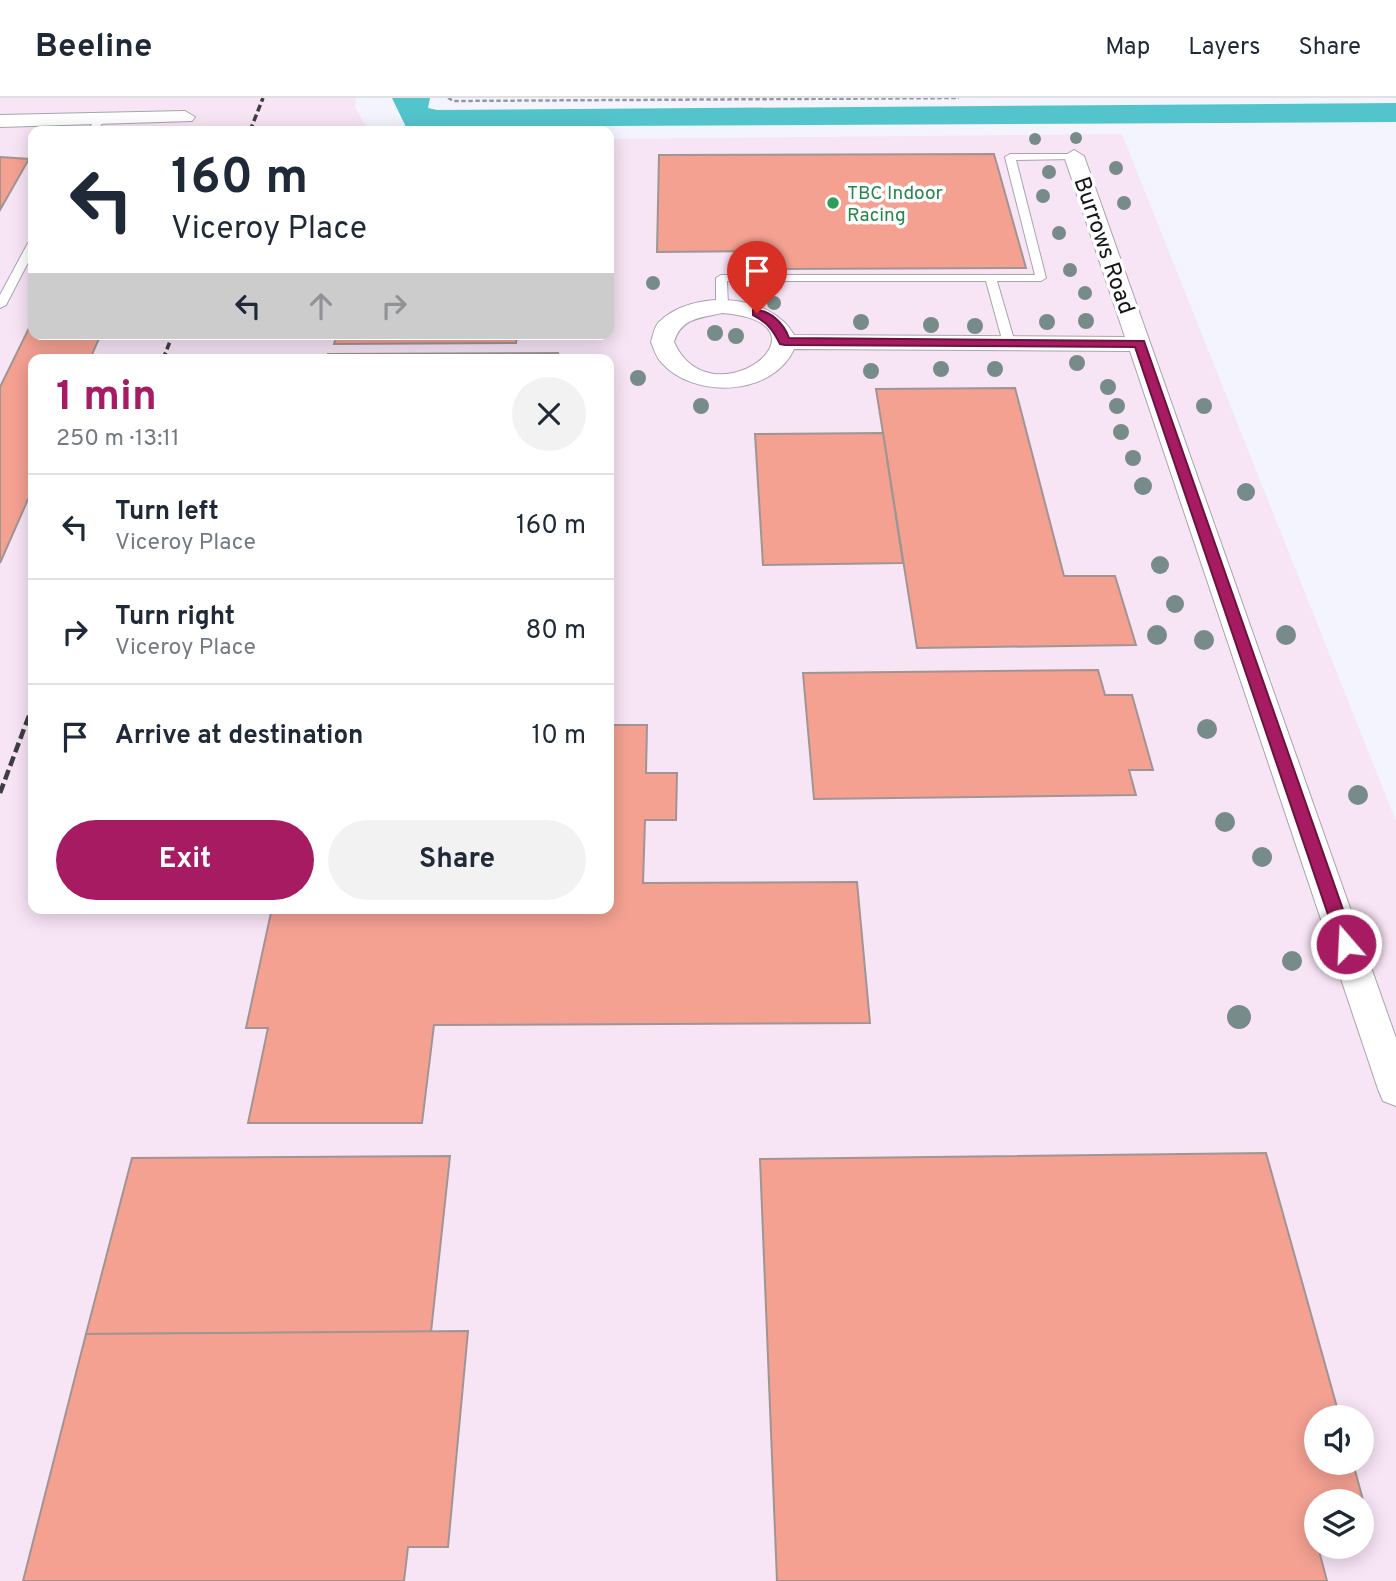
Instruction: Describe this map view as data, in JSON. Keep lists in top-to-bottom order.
{
  "streets": {
    "street": ["Burrows Road"]
  },
  "places": ["TBC Indoor Racing"],
  "page": {
    "header": "Beeline",
    "nav": ["Map", "Layers", "Share"],
    "turn": ["160 m", "Viceroy Place"],
    "heading": ["1 min", "250 m · 13:11"],
    "list": [
      {
        "name": "Turn left",
        "note": "Viceroy Place",
        "value": "160 m"
      },
      {
        "name": "Turn right",
        "note": "Viceroy Place",
        "value": "80 m"
      },
      {
        "name": "Arrive at destination",
        "value": "10 m"
      }
    ],
    "buttons": ["Exit", "Share"]
  }
}
